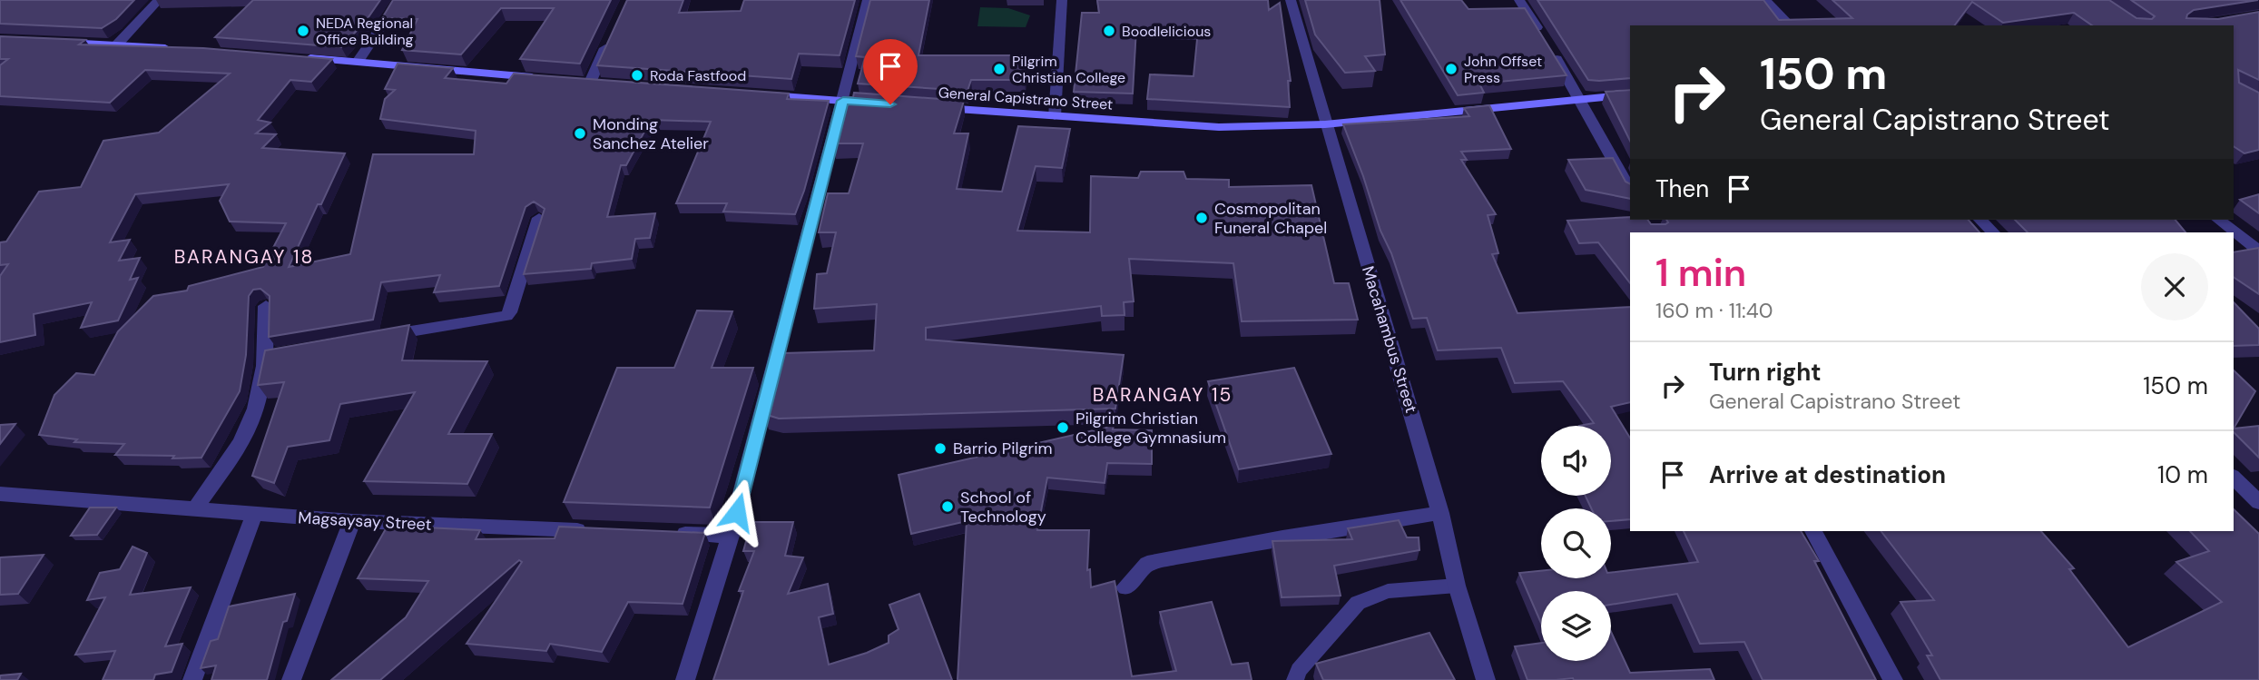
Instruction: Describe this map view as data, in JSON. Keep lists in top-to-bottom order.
{
  "streets": {
    "main road": ["General Capistrano Street"],
    "street": ["Macahambus Street", "Magsaysay Street"]
  },
  "crossings": [
    ["General Capistrano Street", "Macahambus Street"]
  ],
  "districts": ["BARANGAY 18", "BARANGAY 15"],
  "places": [
    "NEDA Regional Office Building",
    "Boodlelicious",
    "Pilgrim Christian College",
    "John Offset Press",
    "Roda Fastfood",
    "Monding Sanchez Atelier",
    "Cosmopolitan Funeral Chapel",
    "Pilgrim Christian College Gymnasium",
    "Barrio Pilgrim",
    "School of Technology"
  ],
  "page": {
    "turn": ["150 m", "General Capistrano Street"],
    "then": "Then",
    "heading": ["1 min", "160 m · 11:40"],
    "list": [
      {
        "name": "Turn right",
        "note": "General Capistrano Street",
        "value": "150 m"
      },
      {
        "name": "Arrive at destination",
        "value": "10 m"
      }
    ]
  }
}
